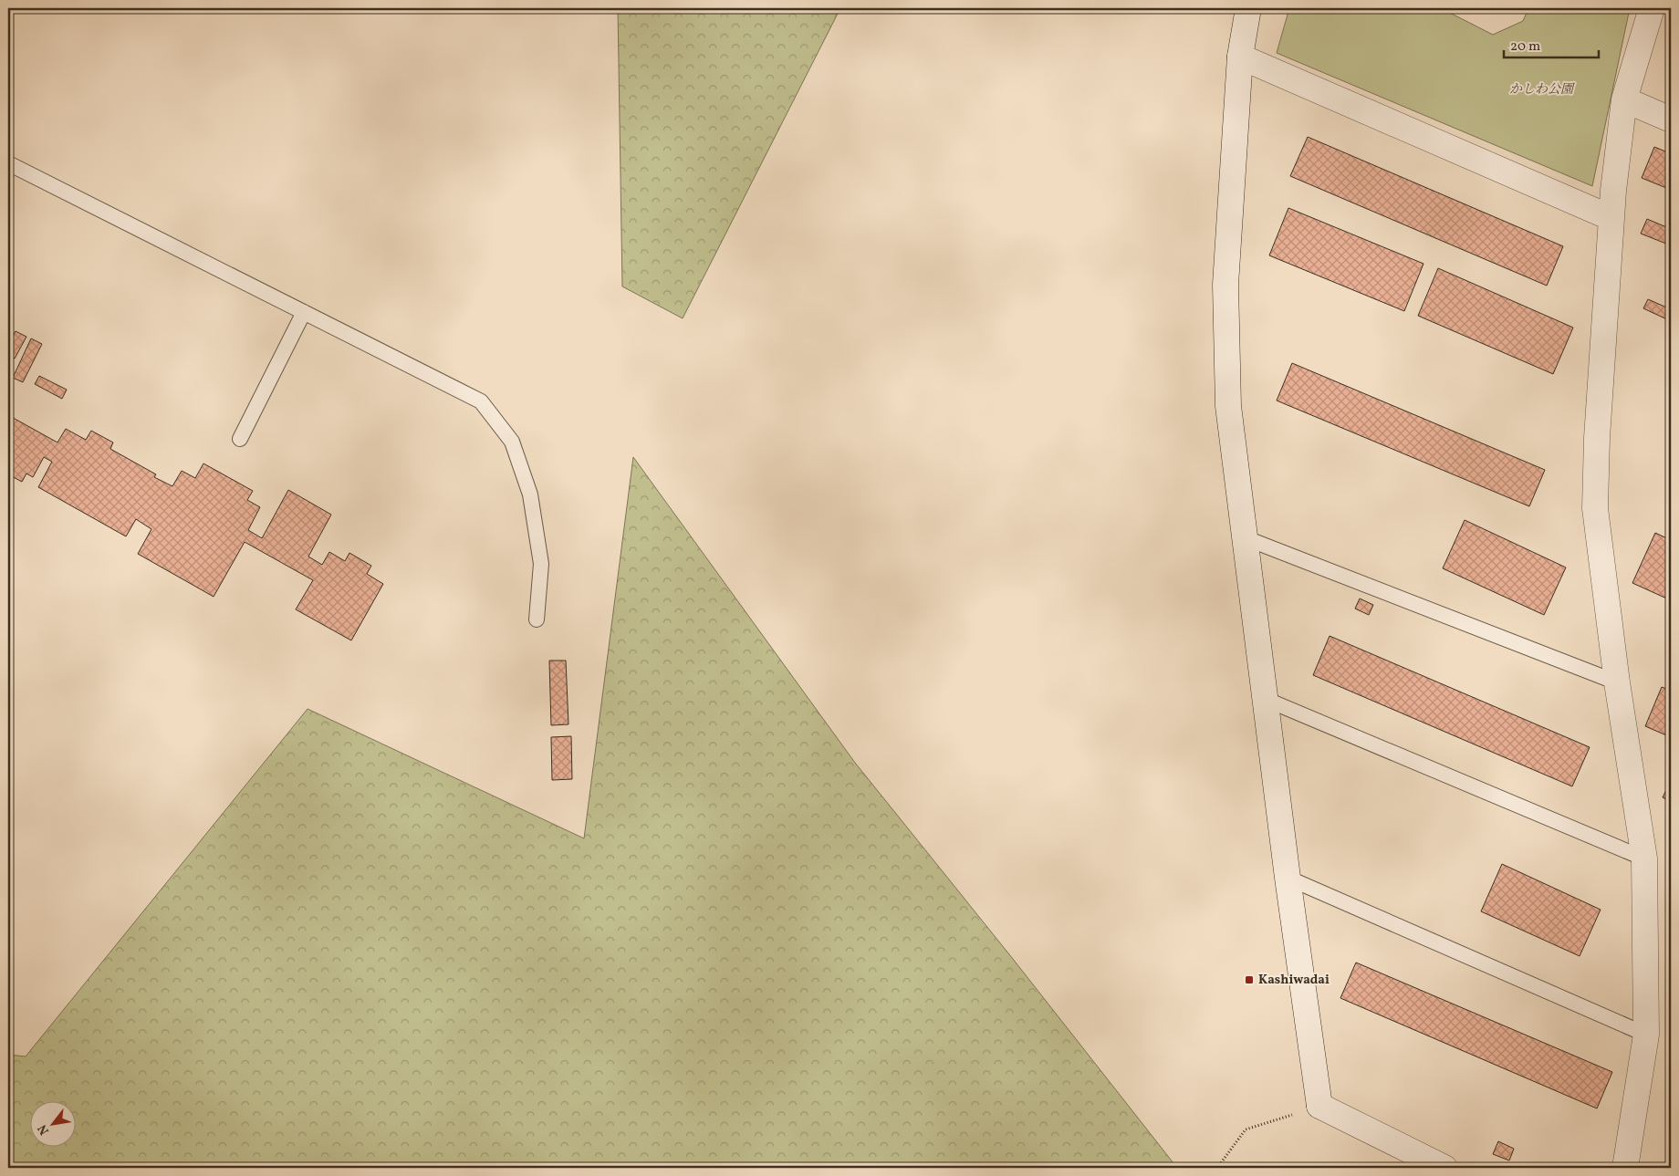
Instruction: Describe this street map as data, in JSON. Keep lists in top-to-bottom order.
{
  "parks": ["かしわ公園"],
  "places": {
    "transit": ["Kashiwadai"]
  },
  "scale_bar": "20 m",
  "north": "bottom left"
}
